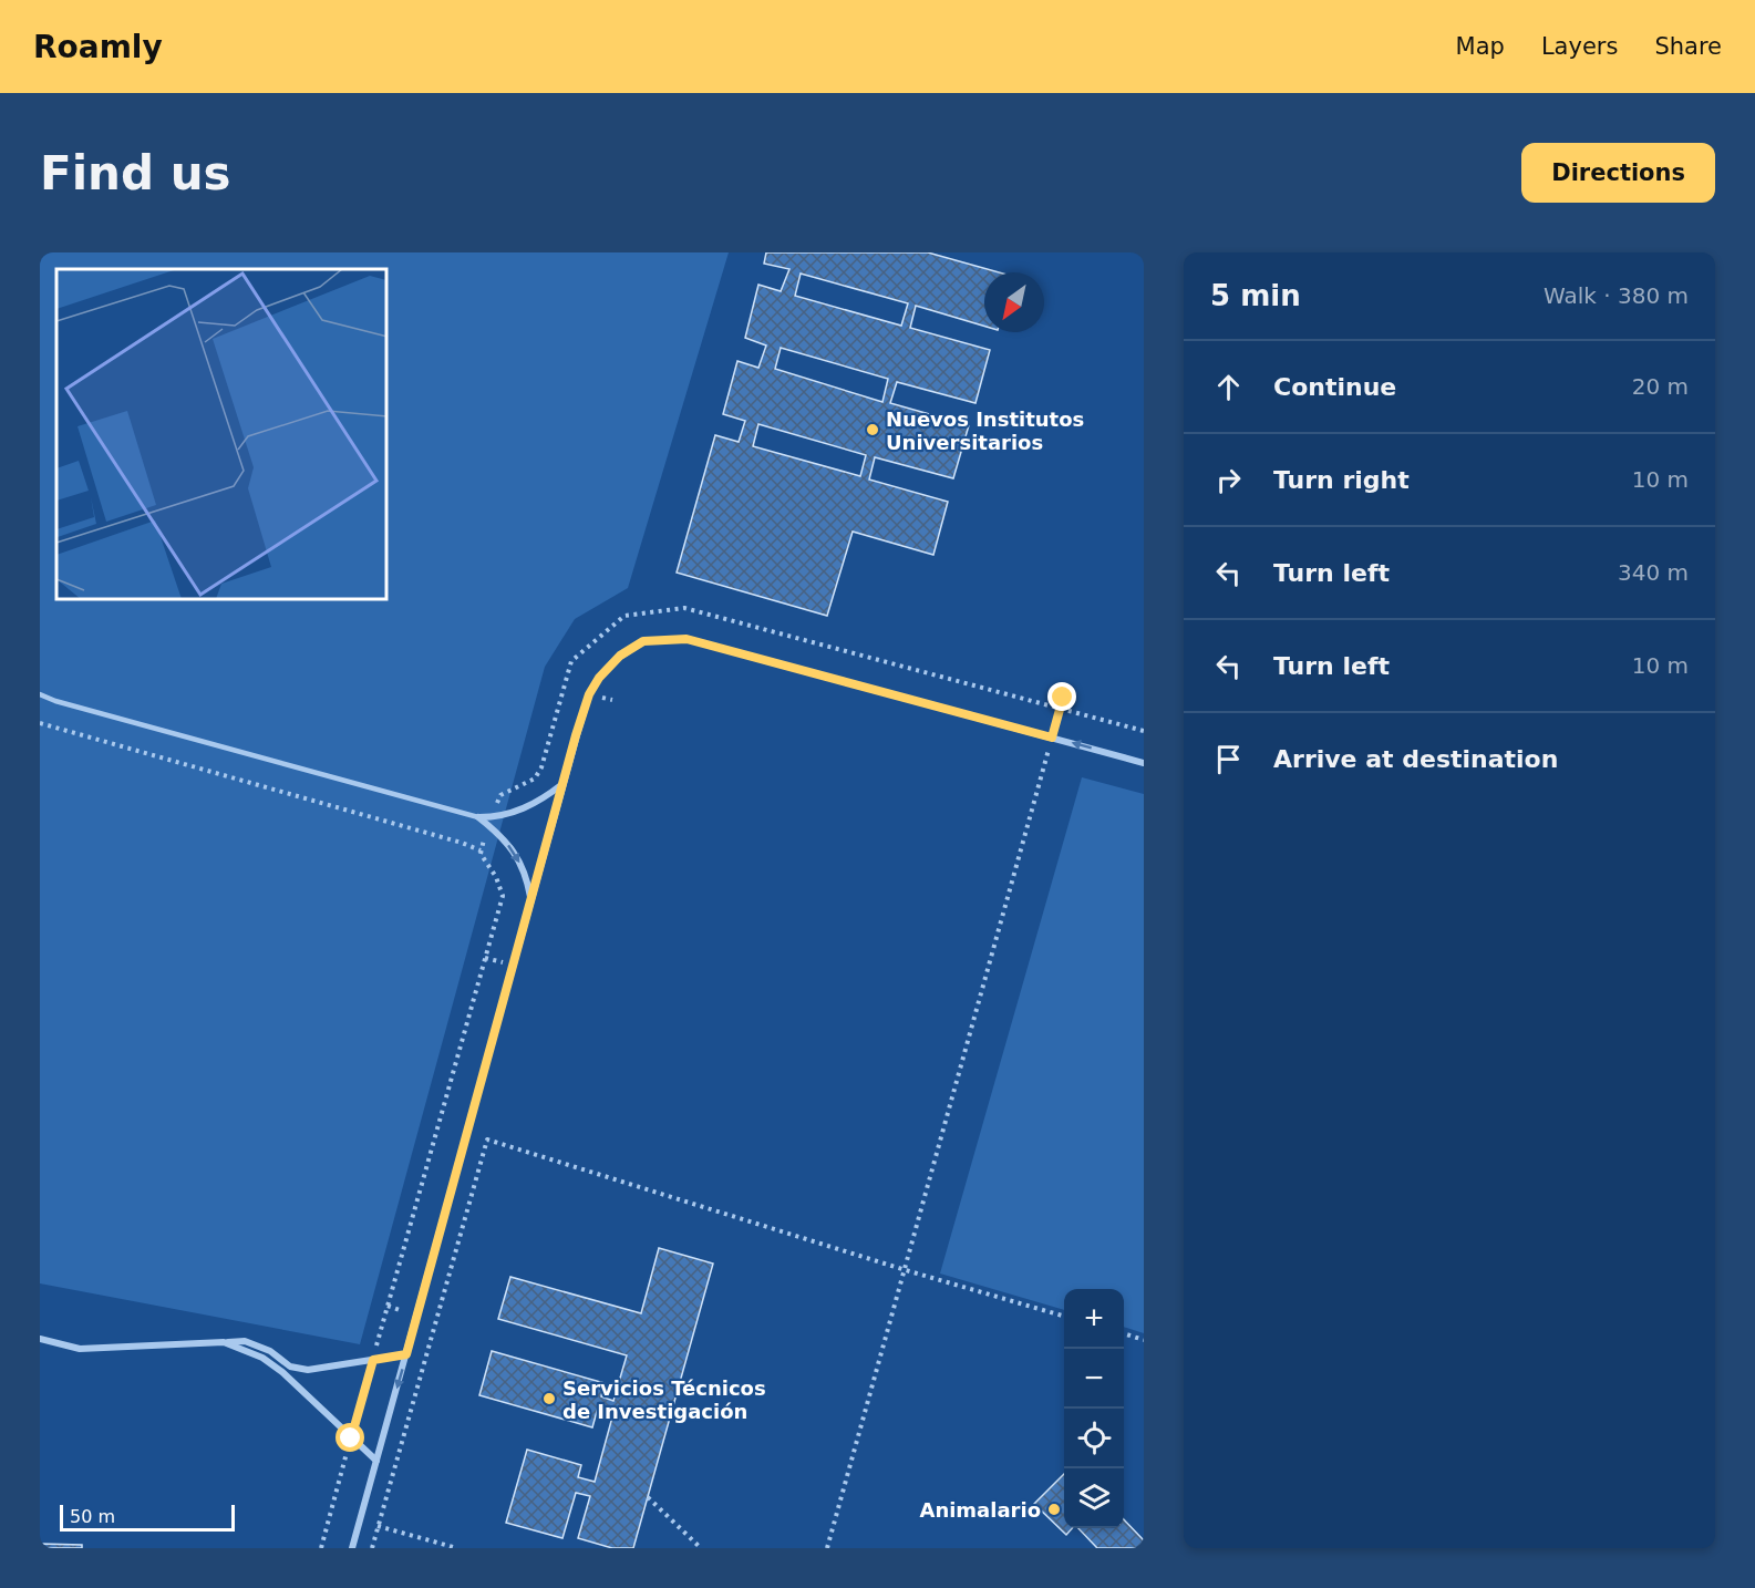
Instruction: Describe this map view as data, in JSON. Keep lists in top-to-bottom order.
{
  "places": ["Nuevos Institutos Universitarios", "Servicios Técnicos de Investigación", "Animalario"],
  "scale_bar": "50 m",
  "north": "bottom left",
  "page": {
    "header": "Roamly",
    "nav": ["Map", "Layers", "Share"],
    "buttons": "Directions",
    "title": "Find us",
    "heading": ["5 min", "Walk · 380 m"],
    "list": [
      ["Continue", "20 m"],
      ["Turn right", "10 m"],
      ["Turn left", "340 m"],
      ["Turn left", "10 m"],
      "Arrive at destination"
    ],
    "map_buttons": ["+", "−"],
    "scale": "50 m"
  }
}
